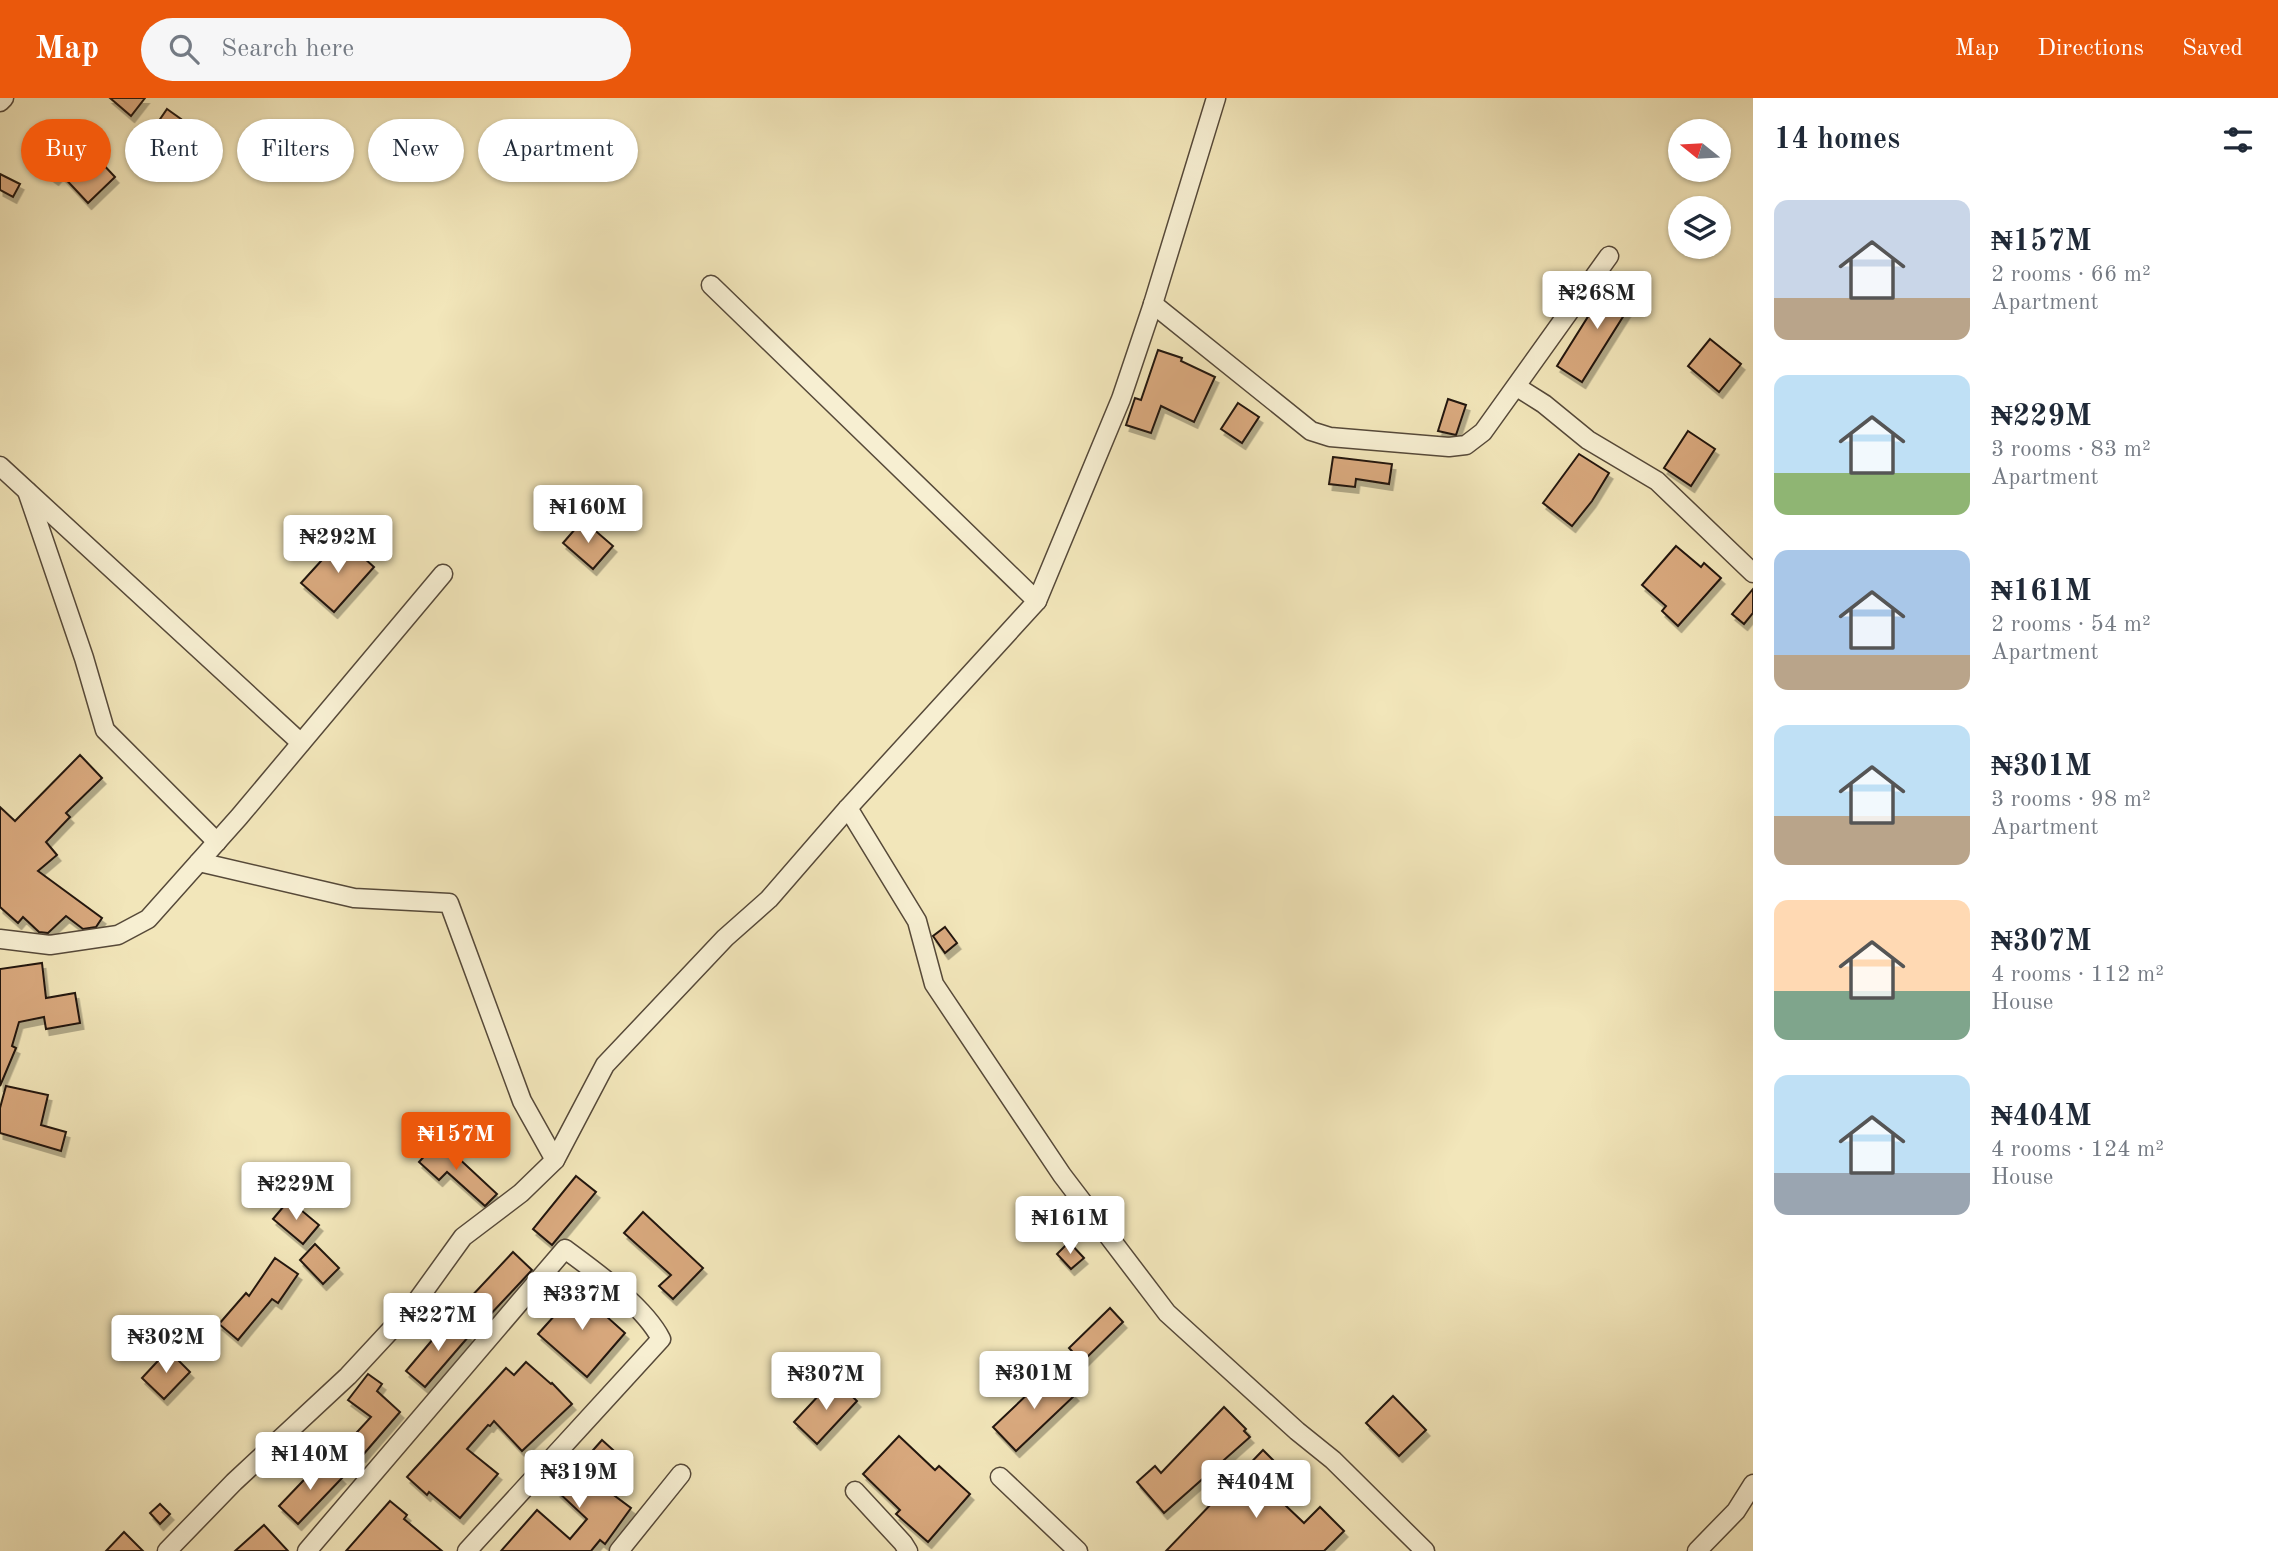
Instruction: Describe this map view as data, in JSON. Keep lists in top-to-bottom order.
{
  "north": "left",
  "page": {
    "header": "Map",
    "search": "Search here",
    "nav": ["Map", "Directions", "Saved"],
    "heading": "14 homes",
    "chip": [
      "Buy",
      "Rent",
      "Filters",
      "New",
      "Apartment"
    ],
    "list": [
      {
        "name": "₦157M",
        "note": "2 rooms · 66 m² · Apartment"
      },
      {
        "name": "₦229M",
        "note": "3 rooms · 83 m² · Apartment"
      },
      {
        "name": "₦161M",
        "note": "2 rooms · 54 m² · Apartment"
      },
      {
        "name": "₦301M",
        "note": "3 rooms · 98 m² · Apartment"
      },
      {
        "name": "₦307M",
        "note": "4 rooms · 112 m² · House"
      },
      {
        "name": "₦404M",
        "note": "4 rooms · 124 m² · House"
      }
    ],
    "price": [
      "₦268M",
      "₦160M",
      "₦292M",
      "₦157M",
      "₦229M",
      "₦161M",
      "₦337M",
      "₦227M",
      "₦302M",
      "₦301M",
      "₦307M",
      "₦140M",
      "₦319M",
      "₦404M"
    ]
  }
}
